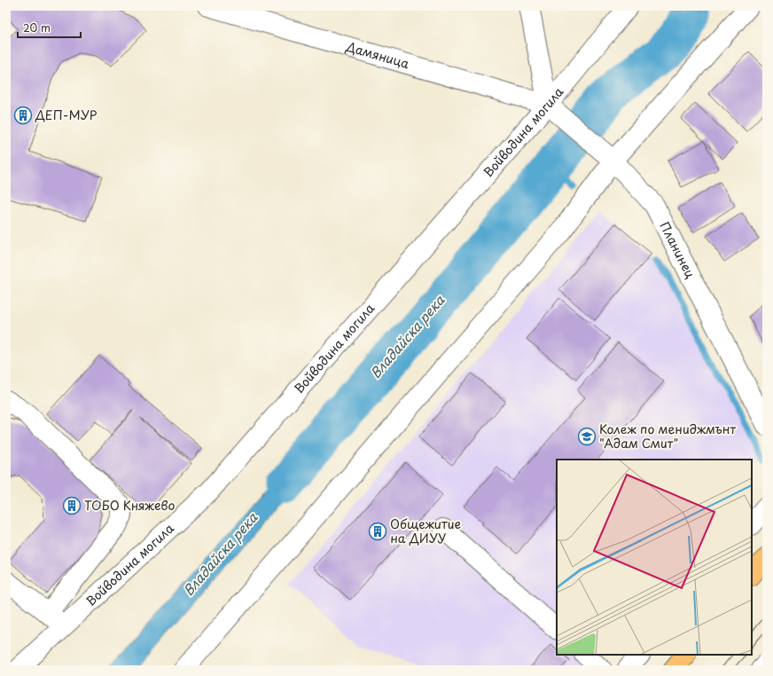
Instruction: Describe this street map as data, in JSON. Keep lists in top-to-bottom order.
{
  "streets": {
    "street": ["Дамяница", "Войводина могила", "Планинец"]
  },
  "crossings": [
    ["Дамяница", "Войводина могила"],
    ["Дамяница", "Планинец"],
    ["Войводина могила", "Планинец"]
  ],
  "water": ["Владайска река"],
  "places": {
    "building": ["ДЕП-МУР", "ТОБО Княжево", "Общежитие на ДИУУ"],
    "school or university": ["Колеж по мениджмънт \"Адам Смит\""]
  },
  "scale_bar": "20 m"
}
